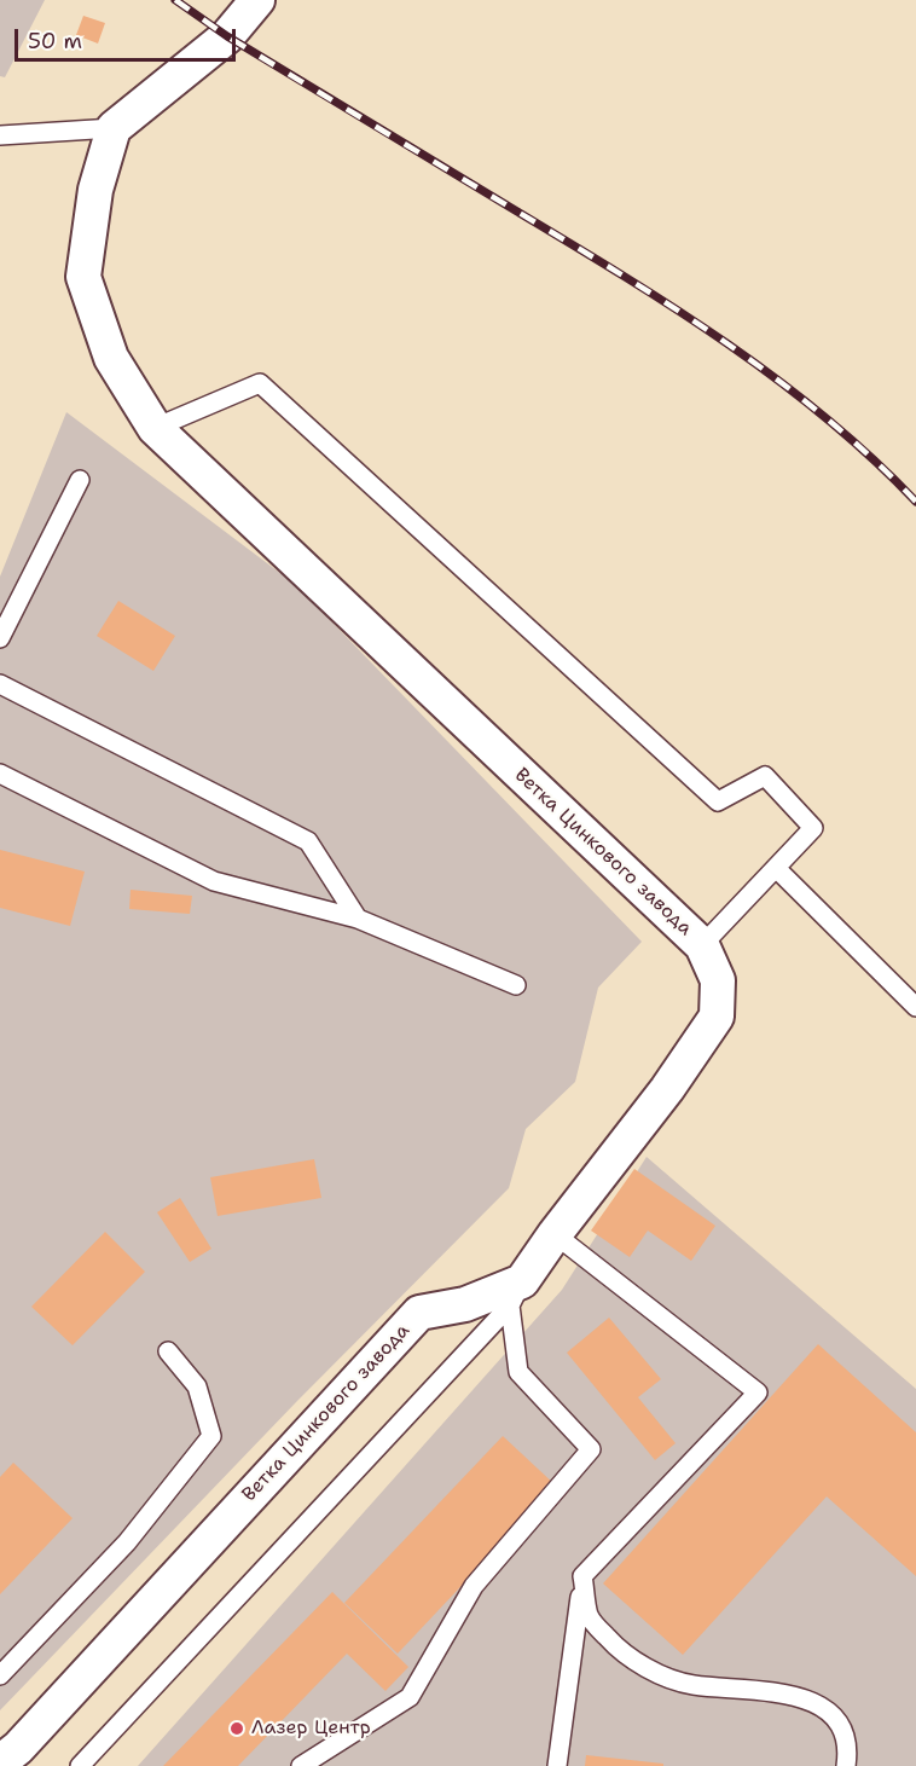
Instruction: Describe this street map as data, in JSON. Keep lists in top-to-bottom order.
{
  "streets": {
    "street": ["Ветка Цинкового завода"]
  },
  "places": ["Лазер Центр"],
  "scale_bar": "50 m"
}
